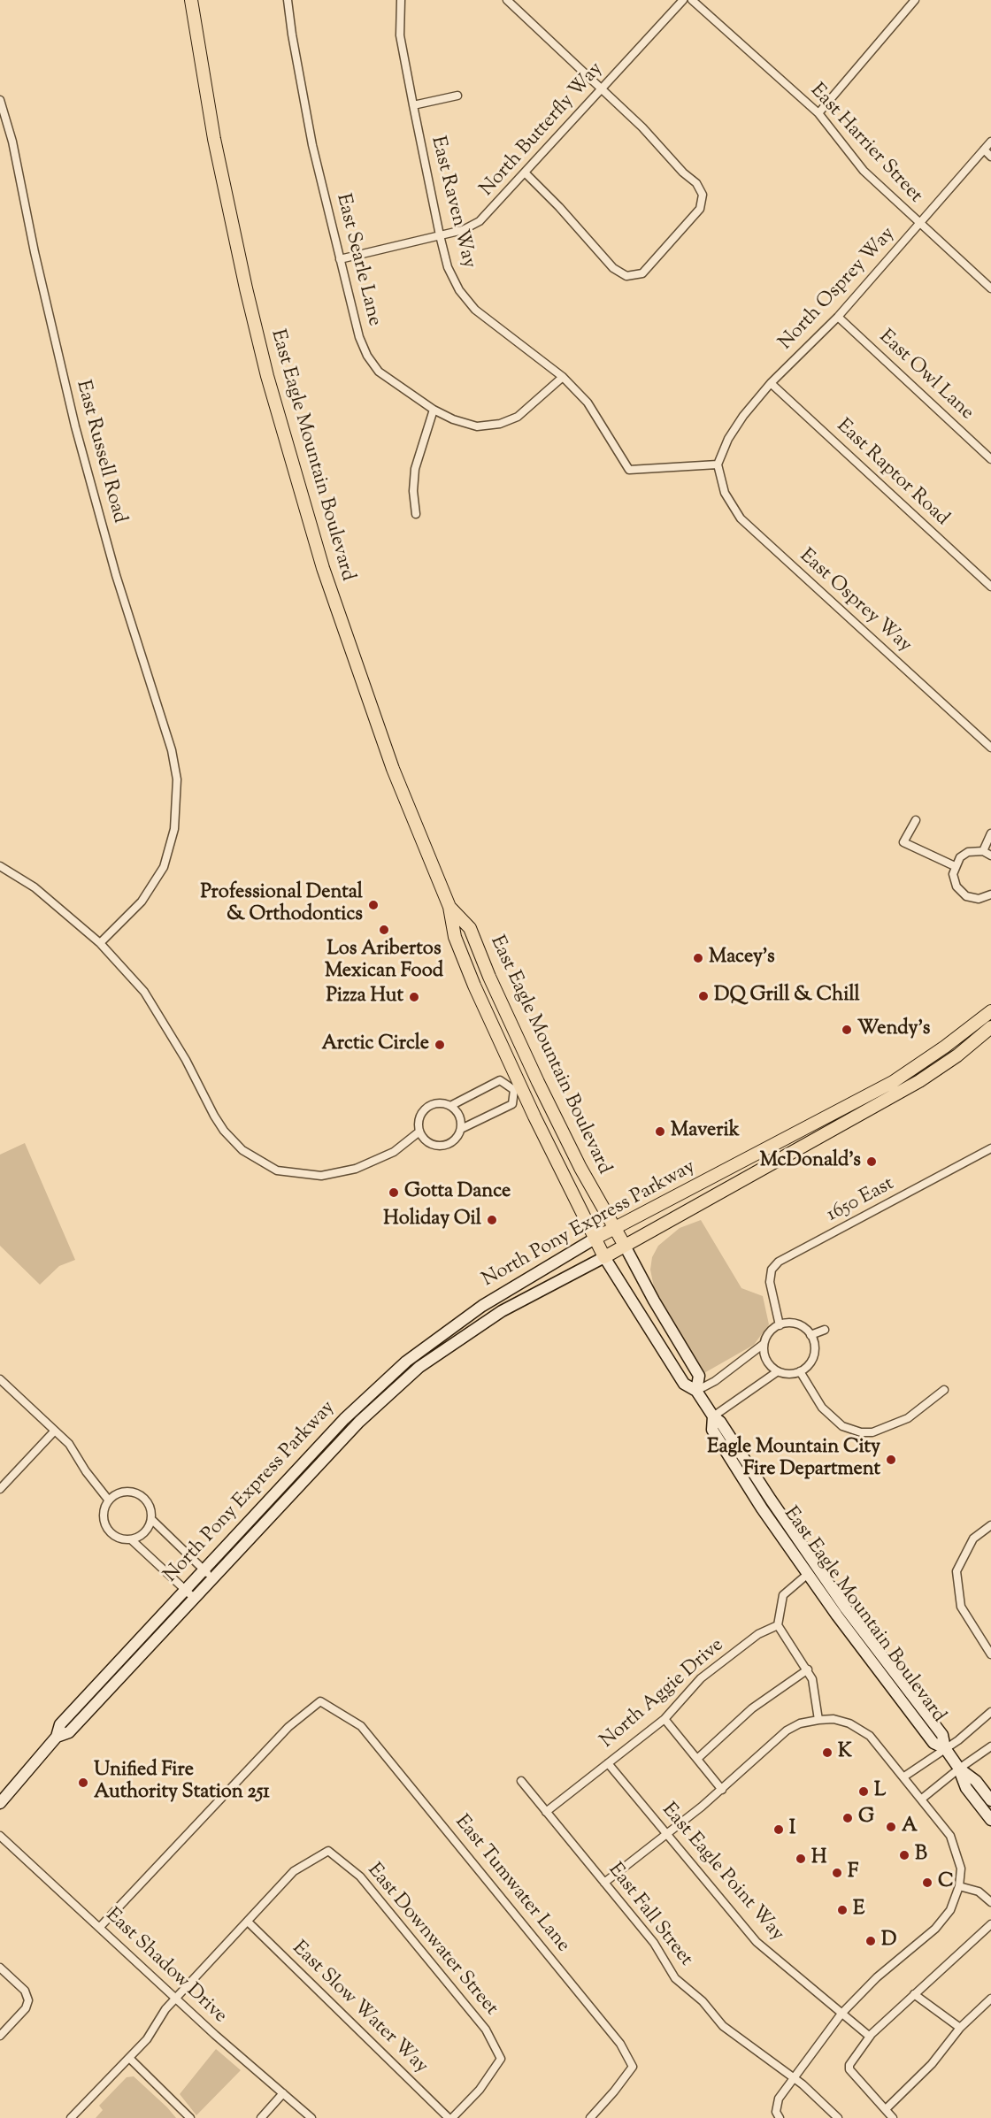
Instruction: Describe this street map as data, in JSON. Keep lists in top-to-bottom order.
{
  "streets": {
    "main road": ["East Eagle Mountain Boulevard", "North Pony Express Parkway"],
    "street": [
      "North Butterfly Way",
      "East Harrier Street",
      "East Raven Way",
      "East Searle Lane",
      "North Osprey Way",
      "East Owl Lane",
      "East Russell Road",
      "East Raptor Road",
      "East Osprey Way",
      "1650 East",
      "North Aggie Drive",
      "East Eagle Point Way",
      "East Tumwater Lane",
      "East Fall Street",
      "East Downwater Street",
      "East Shadow Drive",
      "East Slow Water Way"
    ]
  },
  "crossings": [
    ["North Butterfly Way", "East Raven Way"],
    ["North Butterfly Way", "East Searle Lane"],
    ["East Harrier Street", "North Osprey Way"],
    ["East Raven Way", "East Searle Lane"],
    ["East Raven Way", "North Osprey Way"],
    ["East Raven Way", "East Osprey Way"],
    ["North Osprey Way", "East Owl Lane"],
    ["North Osprey Way", "East Raptor Road"],
    ["North Osprey Way", "East Osprey Way"],
    ["East Eagle Mountain Boulevard", "North Pony Express Parkway"],
    ["North Aggie Drive", "East Eagle Point Way"],
    ["North Aggie Drive", "East Fall Street"],
    ["East Tumwater Lane", "East Shadow Drive"],
    ["East Downwater Street", "East Slow Water Way"]
  ],
  "places": [
    "Professional Dental & Orthodontics",
    "Los Aribertos Mexican Food",
    "Macey's",
    "DQ Grill & Chill",
    "Pizza Hut",
    "Wendy's",
    "Arctic Circle",
    "Maverik",
    "McDonald's",
    "Gotta Dance",
    "Holiday Oil",
    "Eagle Mountain City Fire Department",
    "K",
    "Unified Fire Authority Station 251",
    "L",
    "G",
    "A",
    "I",
    "B",
    "H",
    "F",
    "C",
    "E",
    "D"
  ]
}
